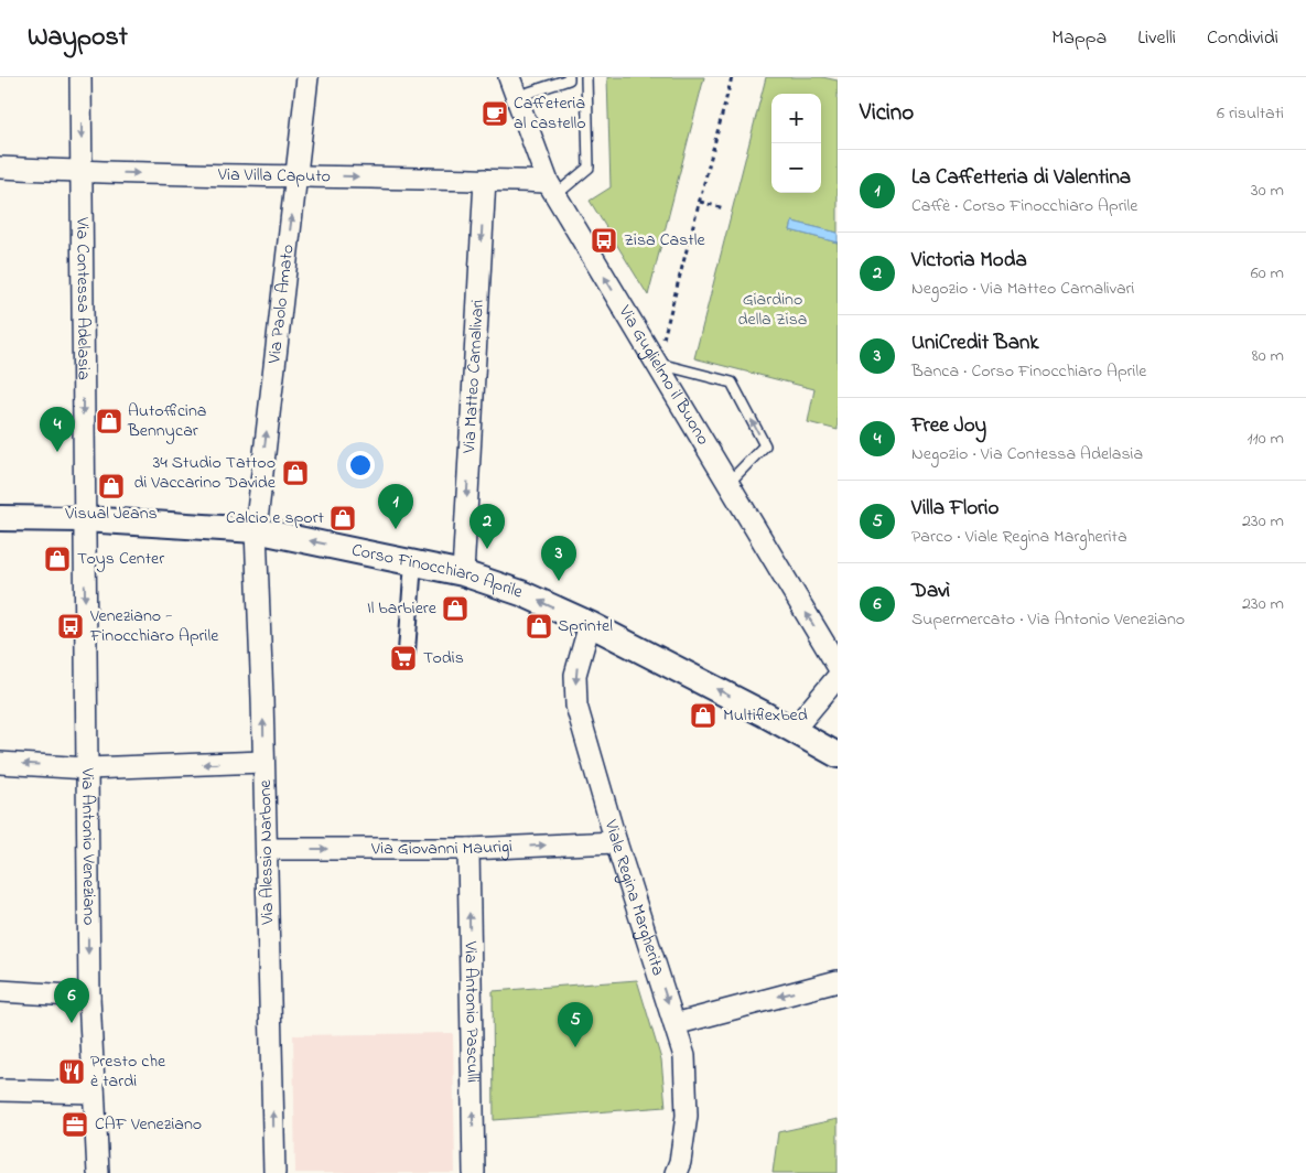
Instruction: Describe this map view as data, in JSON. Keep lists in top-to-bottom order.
{
  "streets": {
    "street": [
      "Via Villa Caputo",
      "Via Contessa Adelasia",
      "Via Paolo Amato",
      "Via Guglielmo il Buono",
      "Via Matteo Carnalivari",
      "Corso Finocchiaro Aprile",
      "Via Antonio Veneziano",
      "Via Giovanni Maurigi",
      "Via Alessio Narbone",
      "Viale Regina Margherita",
      "Via Antonio Pasculli"
    ]
  },
  "crossings": [
    ["Via Villa Caputo", "Via Contessa Adelasia"],
    ["Via Villa Caputo", "Via Paolo Amato"],
    ["Via Villa Caputo", "Via Guglielmo il Buono"],
    ["Via Villa Caputo", "Via Matteo Carnalivari"],
    ["Via Contessa Adelasia", "Corso Finocchiaro Aprile"],
    ["Via Contessa Adelasia", "Via Antonio Veneziano"],
    ["Via Paolo Amato", "Corso Finocchiaro Aprile"],
    ["Via Paolo Amato", "Via Alessio Narbone"],
    ["Via Matteo Carnalivari", "Corso Finocchiaro Aprile"],
    ["Corso Finocchiaro Aprile", "Via Antonio Veneziano"],
    ["Corso Finocchiaro Aprile", "Via Alessio Narbone"],
    ["Corso Finocchiaro Aprile", "Viale Regina Margherita"],
    ["Via Giovanni Maurigi", "Via Alessio Narbone"],
    ["Via Giovanni Maurigi", "Viale Regina Margherita"],
    ["Via Giovanni Maurigi", "Via Antonio Pasculli"]
  ],
  "one_way": [
    "Via Villa Caputo",
    "Via Contessa Adelasia",
    "Via Paolo Amato",
    "Via Guglielmo il Buono",
    "Via Matteo Carnalivari",
    "Corso Finocchiaro Aprile",
    "Via Antonio Veneziano",
    "Via Giovanni Maurigi",
    "Via Alessio Narbone",
    "Viale Regina Margherita",
    "Via Antonio Pasculli"
  ],
  "parks": ["Giardino della Zisa"],
  "places": {
    "cafe": ["Caffeteria al castello"],
    "bus stop": ["Zisa Castle", "Veneziano - Finocchiaro Aprile"],
    "shop": [
      "Autofficina Bennycar",
      "34 Studio Tattoo di Vaccarino Davide",
      "Visual Jeans",
      "Calcio e sport",
      "Toys Center",
      "Il barbiere",
      "Sprintel",
      "Multiflexbed"
    ],
    "supermarket": ["Todis"],
    "restaurant": ["Presto che è tardi"],
    "office": ["CAF Veneziano"]
  },
  "page": {
    "header": "Waypost",
    "nav": ["Mappa", "Livelli", "Condividi"],
    "heading": ["Vicino", "6 risultati"],
    "map_buttons": ["+", "−"],
    "list": [
      {
        "mark": "1",
        "name": "La Caffetteria di Valentina",
        "note": "Caffè · Corso Finocchiaro Aprile",
        "value": "30 m"
      },
      {
        "mark": "2",
        "name": "Victoria Moda",
        "note": "Negozio · Via Matteo Carnalivari",
        "value": "60 m"
      },
      {
        "mark": "3",
        "name": "UniCredit Bank",
        "note": "Banca · Corso Finocchiaro Aprile",
        "value": "80 m"
      },
      {
        "mark": "4",
        "name": "Free Joy",
        "note": "Negozio · Via Contessa Adelasia",
        "value": "110 m"
      },
      {
        "mark": "5",
        "name": "Villa Florio",
        "note": "Parco · Viale Regina Margherita",
        "value": "230 m"
      },
      {
        "mark": "6",
        "name": "Davì",
        "note": "Supermercato · Via Antonio Veneziano",
        "value": "230 m"
      }
    ],
    "pins": [
      "4",
      "1",
      "2",
      "3",
      "6",
      "5"
    ]
  }
}
